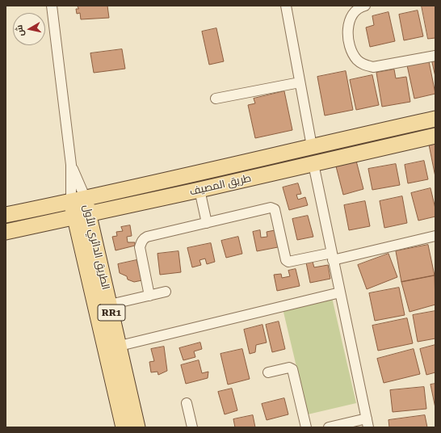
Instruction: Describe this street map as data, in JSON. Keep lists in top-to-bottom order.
{
  "streets": {
    "main road": ["طريق المصيف", "الطريق الدائري الأول", "RR1"]
  },
  "crossings": [
    ["طريق المصيف", "الطريق الدائري الأول"]
  ],
  "north": "left"
}
